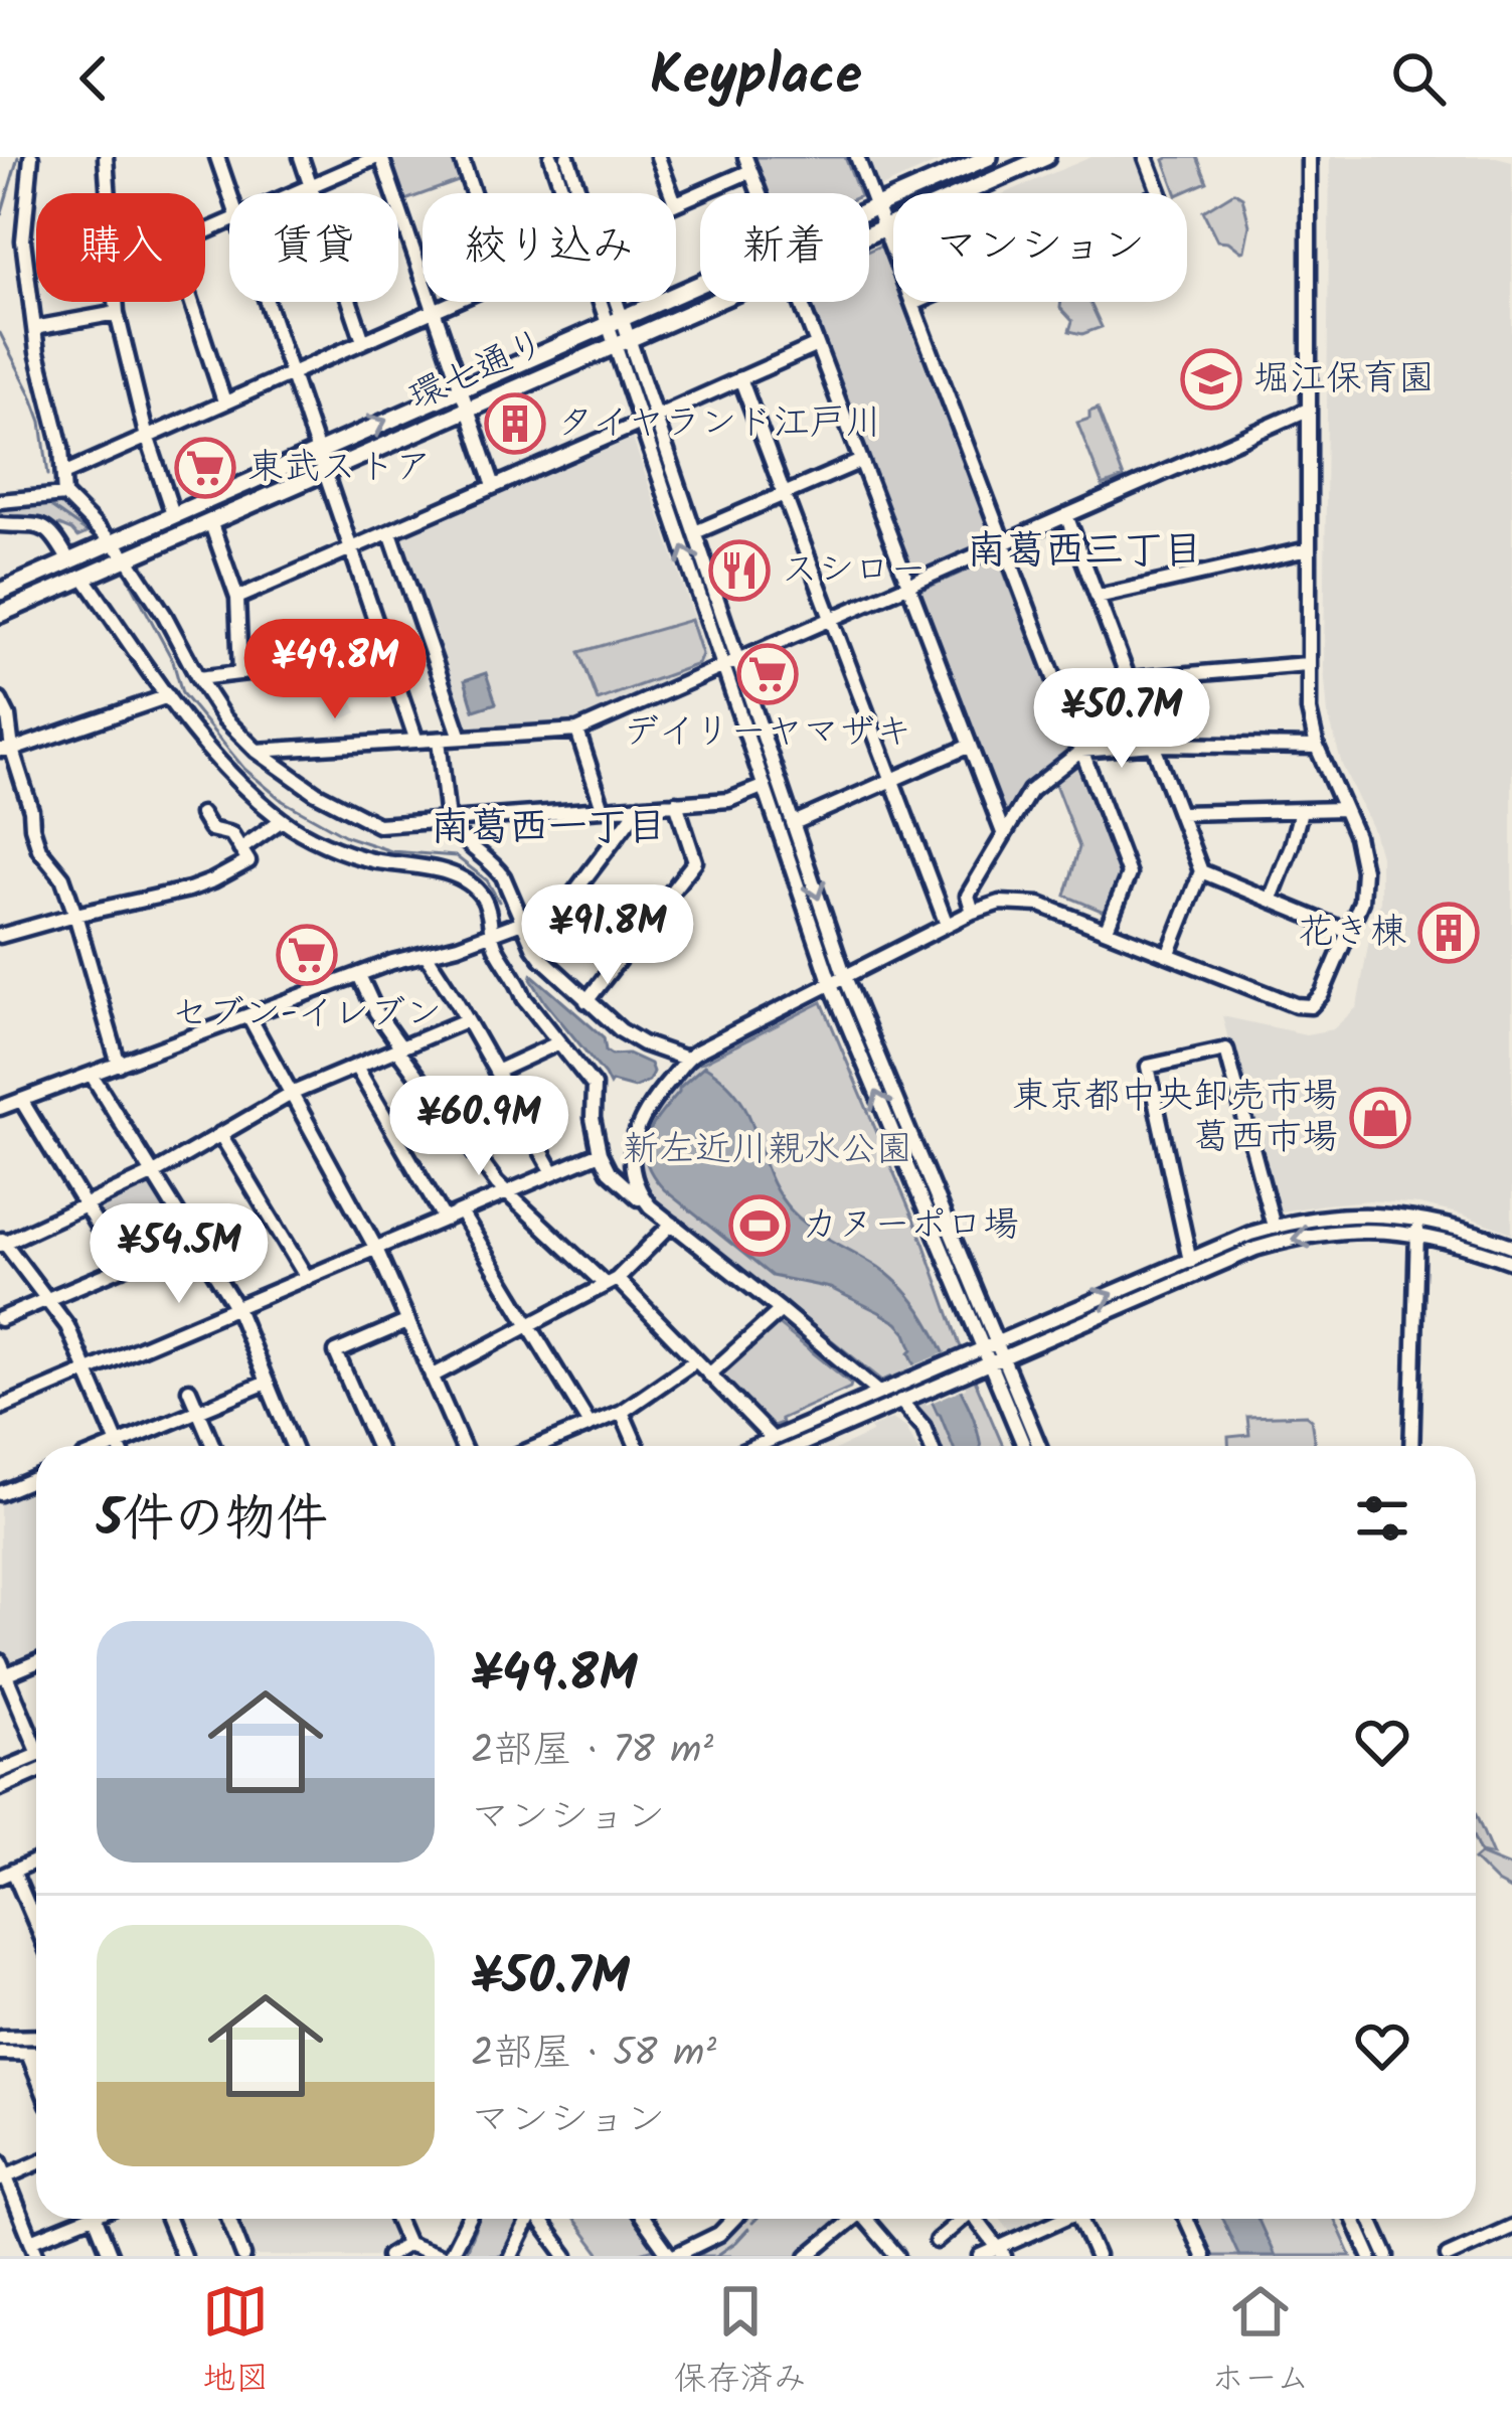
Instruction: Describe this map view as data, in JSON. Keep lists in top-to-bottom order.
{
  "streets": {
    "main road": ["環七通り"]
  },
  "districts": ["南葛西三丁目", "南葛西一丁目"],
  "parks": ["新左近川親水公園"],
  "places": {
    "school or university": ["堀江保育園"],
    "building": ["タイヤランド江戸川", "花き棟"],
    "supermarket": ["東武ストア", "デイリーヤマザキ", "セブン-イレブン"],
    "restaurant": ["スシロー"],
    "shop": ["東京都中央卸売市場 葛西市場"],
    "sports": ["カヌーポロ場"]
  },
  "page": {
    "header": "Keyplace",
    "chip": [
      "購入",
      "賃貸",
      "絞り込み",
      "新着",
      "マンション"
    ],
    "price": [
      "¥49.8M",
      "¥50.7M",
      "¥91.8M",
      "¥60.9M",
      "¥54.5M"
    ],
    "heading": "5件の物件",
    "list": [
      {
        "name": "¥49.8M",
        "note": "2部屋 · 78 m² · マンション"
      },
      {
        "name": "¥50.7M",
        "note": "2部屋 · 58 m² · マンション"
      }
    ],
    "tabs": ["地図", "保存済み", "ホーム"]
  }
}
